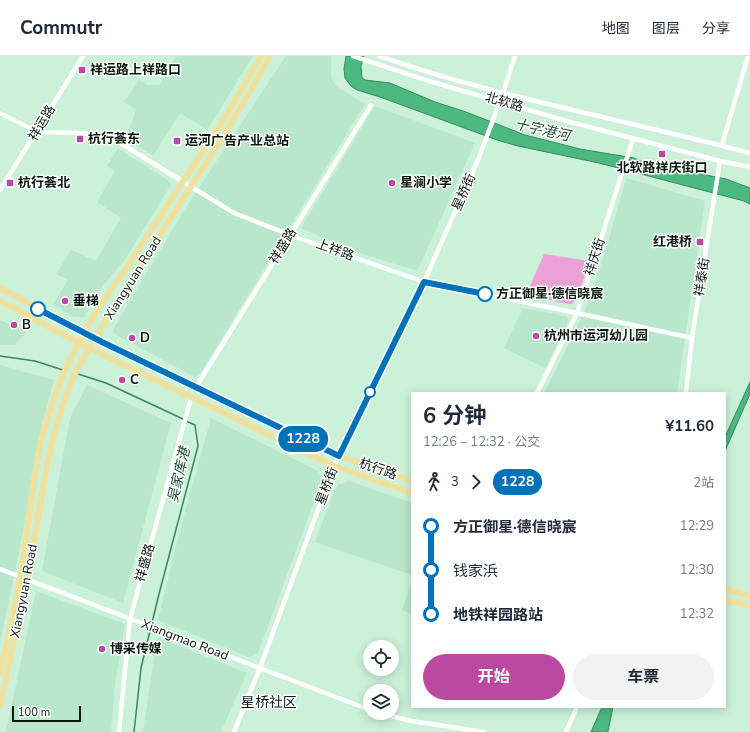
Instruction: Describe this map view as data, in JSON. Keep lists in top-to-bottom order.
{
  "streets": {
    "main road": ["Xiangyuan Road", "杭行路"],
    "street": [
      "北软路",
      "祥运路",
      "星桥街",
      "祥盛路",
      "上祥路",
      "祥庆街",
      "祥泰街",
      "Xiangmao Road"
    ]
  },
  "crossings": [
    ["北软路", "星桥街"],
    ["北软路", "祥庆街"],
    ["北软路", "祥泰街"],
    ["祥运路", "上祥路"],
    ["星桥街", "上祥路"],
    ["星桥街", "杭行路"],
    ["星桥街", "Xiangmao Road"],
    ["祥盛路", "上祥路"],
    ["祥盛路", "杭行路"],
    ["祥盛路", "Xiangmao Road"],
    ["上祥路", "祥庆街"],
    ["上祥路", "祥泰街"],
    ["上祥路", "Xiangyuan Road"],
    ["Xiangyuan Road", "杭行路"],
    ["Xiangyuan Road", "Xiangmao Road"]
  ],
  "districts": ["星桥社区"],
  "water": ["十字港河", "吴家库港"],
  "places": {
    "transit": [
      "祥运路上祥路口",
      "杭行荟东",
      "运河广告产业总站",
      "北软路祥庆街口",
      "杭行荟北",
      "红港桥"
    ],
    "other": [
      "星澜小学",
      "方正御星·德信晓宸",
      "垂梯",
      "B",
      "杭州市运河幼儿园",
      "D",
      "C",
      "博采传媒"
    ]
  },
  "lines": ["bus line 1228"],
  "scale_bar": "100 m",
  "page": {
    "header": "Commutr",
    "nav": ["地图", "图层", "分享"],
    "on_map": "1228",
    "heading": ["6 分钟", "12:26 – 12:32 · 公交", "¥11.60"],
    "legs": ["3", "1228", "2站"],
    "list": [
      {
        "name": "方正御星·德信晓宸",
        "value": "12:29"
      },
      {
        "name": "钱家浜",
        "value": "12:30"
      },
      {
        "name": "地铁祥园路站",
        "value": "12:32"
      }
    ],
    "buttons": ["开始", "车票"],
    "scale": "100 m"
  }
}
